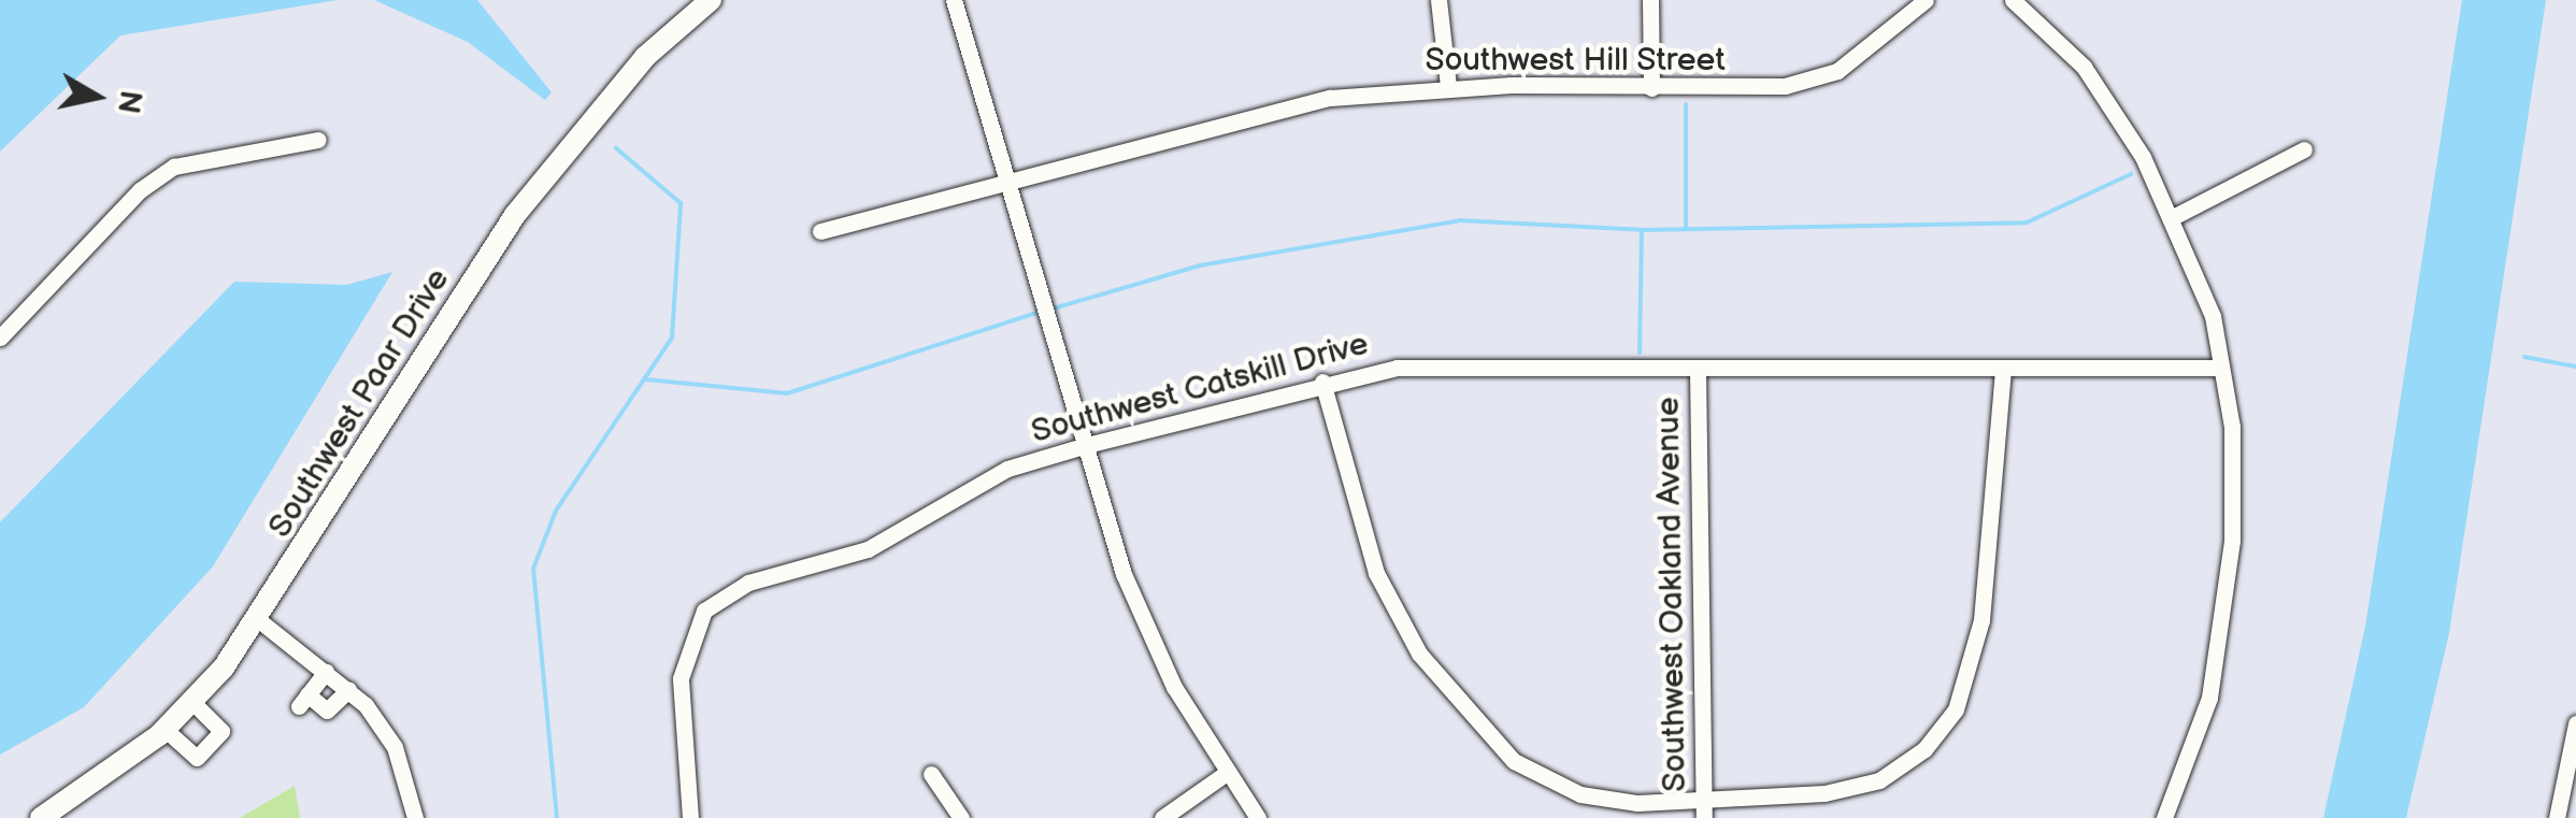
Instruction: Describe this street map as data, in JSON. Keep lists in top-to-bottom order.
{
  "streets": {
    "street": [
      "Southwest Hill Street",
      "Southwest Catskill Drive",
      "Southwest Paar Drive",
      "Southwest Oakland Avenue"
    ]
  },
  "crossings": [
    ["Southwest Catskill Drive", "Southwest Oakland Avenue"]
  ],
  "north": "right"
}
